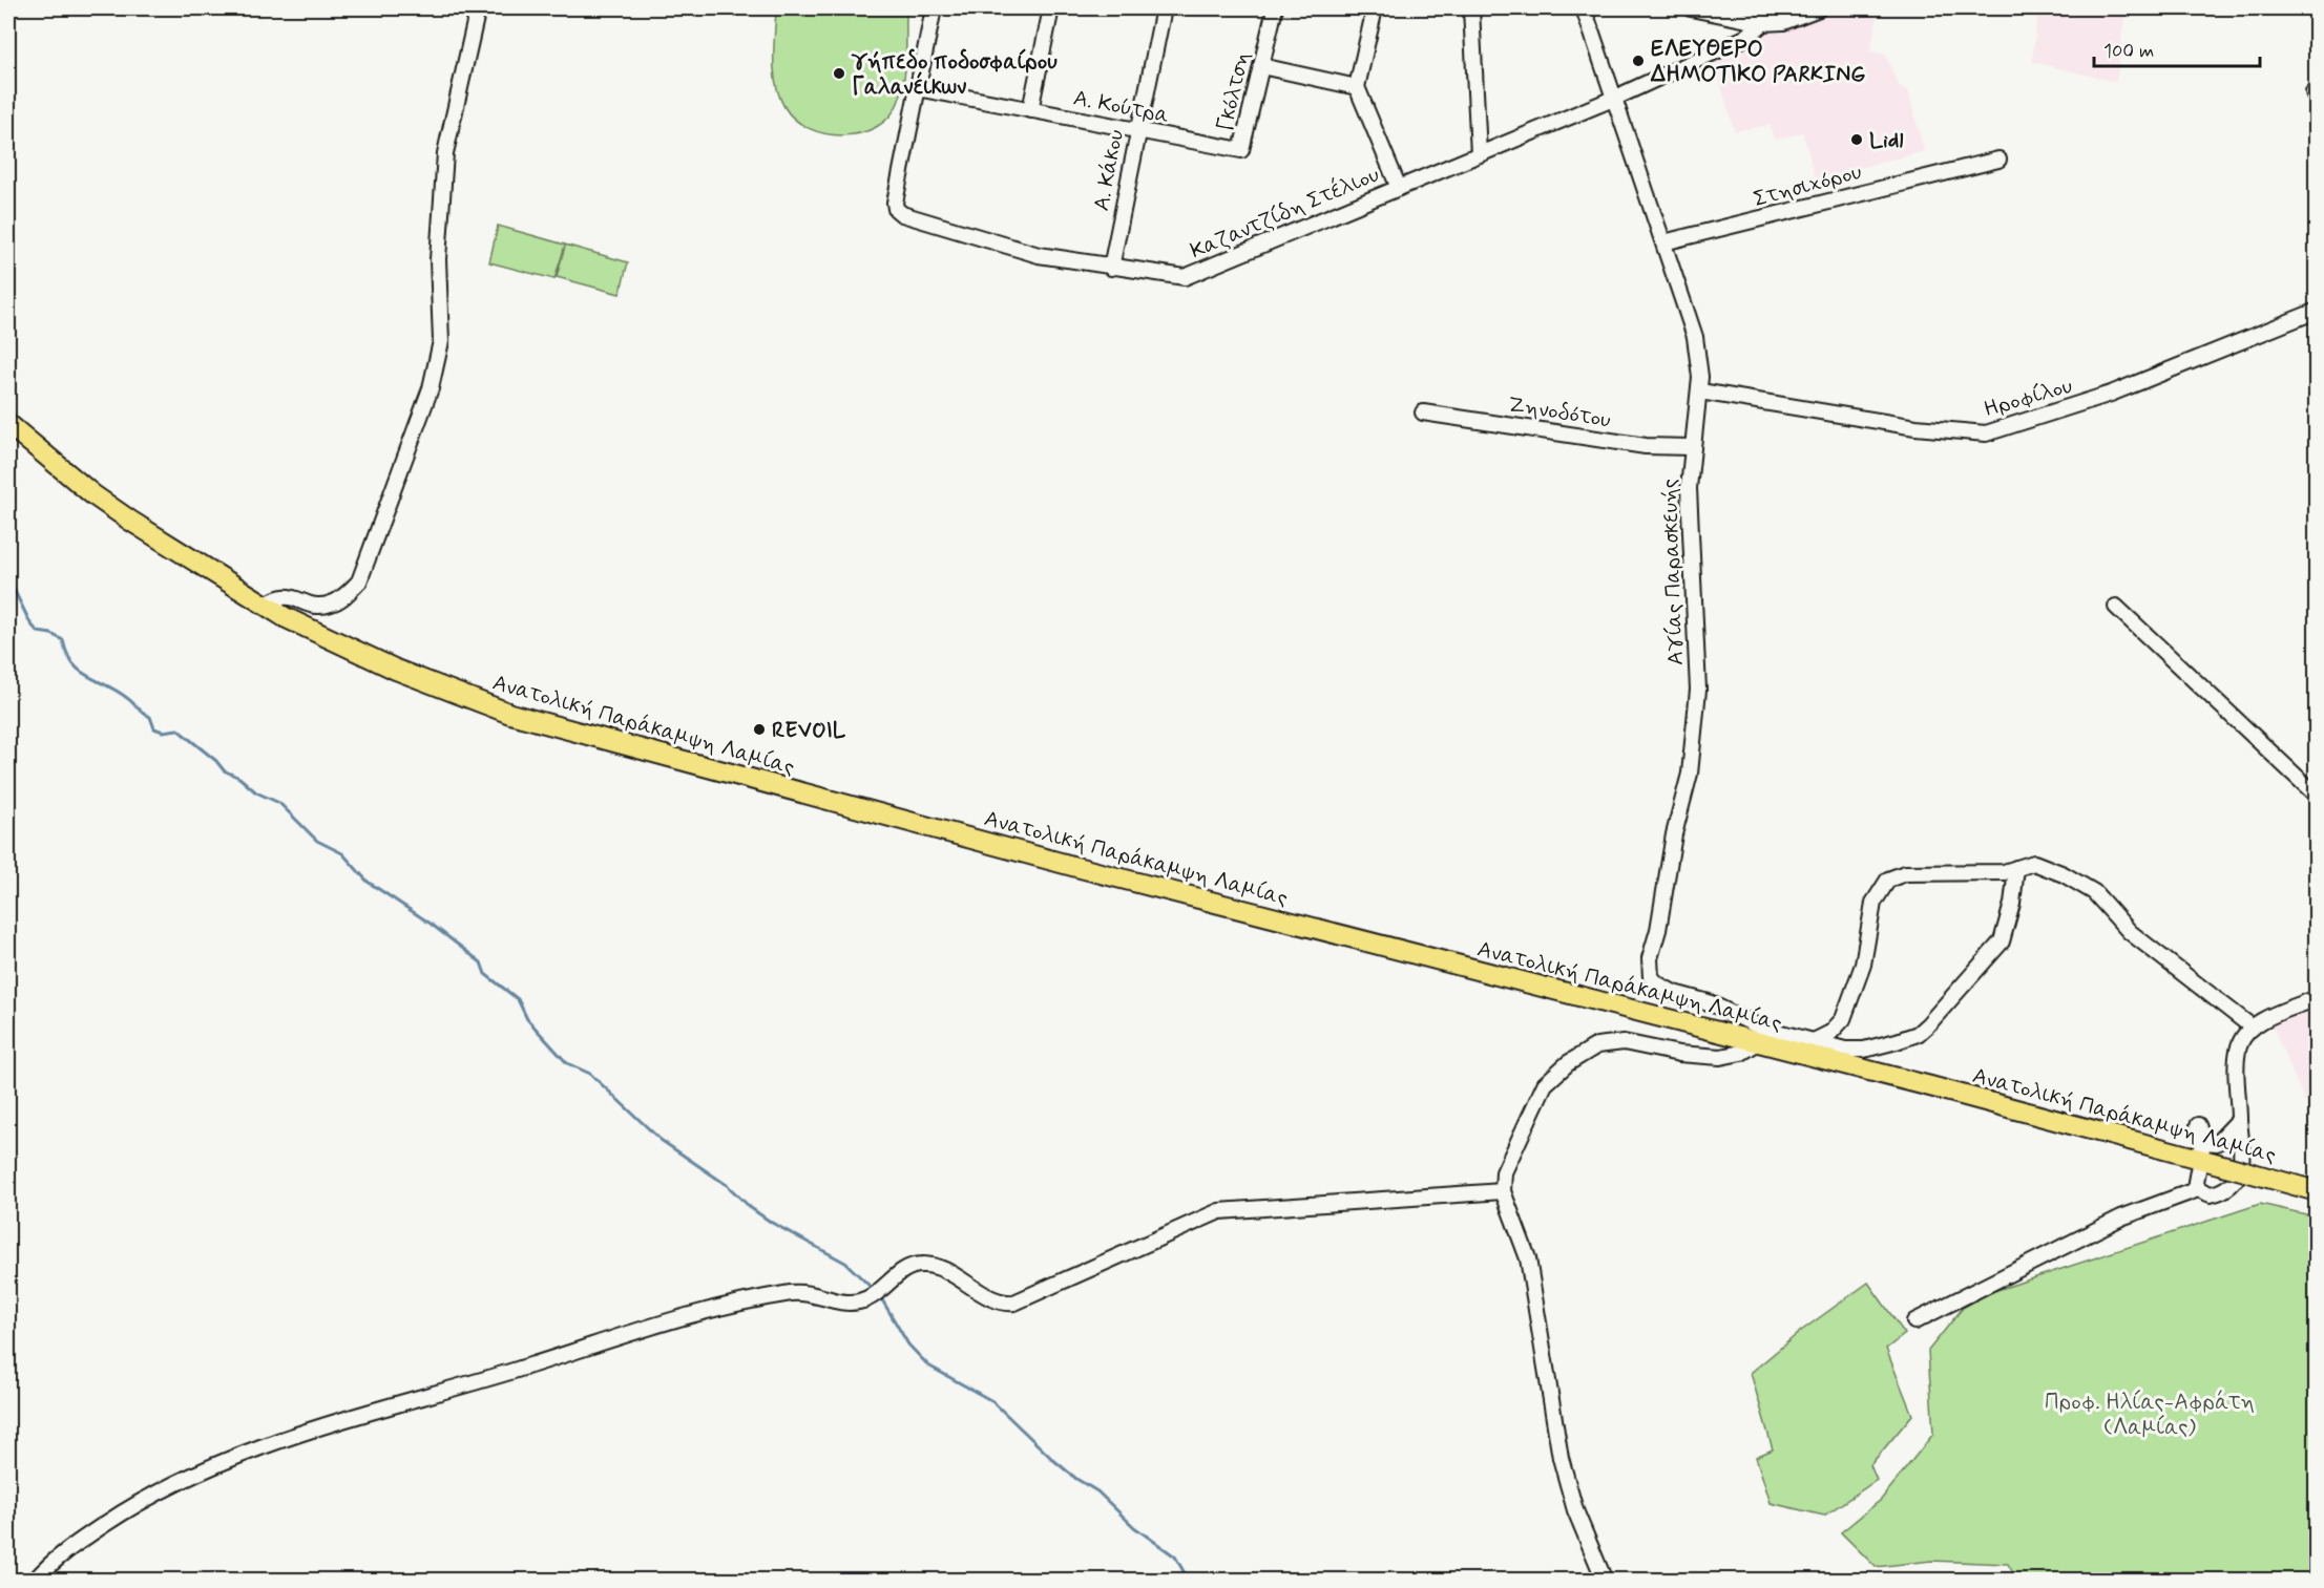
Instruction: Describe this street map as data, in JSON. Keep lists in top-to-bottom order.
{
  "streets": {
    "main road": ["Ανατολική Παράκαμψη Λαμίας"],
    "street": [
      "Γκόλτση",
      "Α. Κούτρα",
      "Α. Κάκου",
      "Στησιχόρου",
      "Καζαντζίδη Στέλιου",
      "Ηροφίλου",
      "Ζηνοδότου",
      "Αγίας Παρασκευής"
    ]
  },
  "crossings": [
    ["Γκόλτση", "Α. Κούτρα"],
    ["Α. Κούτρα", "Α. Κάκου"],
    ["Α. Κούτρα", "Καζαντζίδη Στέλιου"],
    ["Α. Κάκου", "Καζαντζίδη Στέλιου"],
    ["Στησιχόρου", "Αγίας Παρασκευής"],
    ["Καζαντζίδη Στέλιου", "Αγίας Παρασκευής"],
    ["Ηροφίλου", "Αγίας Παρασκευής"],
    ["Ζηνοδότου", "Αγίας Παρασκευής"],
    ["Αγίας Παρασκευής", "Ανατολική Παράκαμψη Λαμίας"]
  ],
  "parks": ["Προφ. Ηλίας-Αφράτη (Λαμίας)"],
  "places": [
    "ΕΛΕΥΘΕΡΟ ΔΗΜΟΤΙΚΟ PARKING",
    "γήπεδο ποδοσφαίρου Γαλανέικων",
    "Lidl",
    "REVOIL"
  ],
  "scale_bar": "100 m"
}
